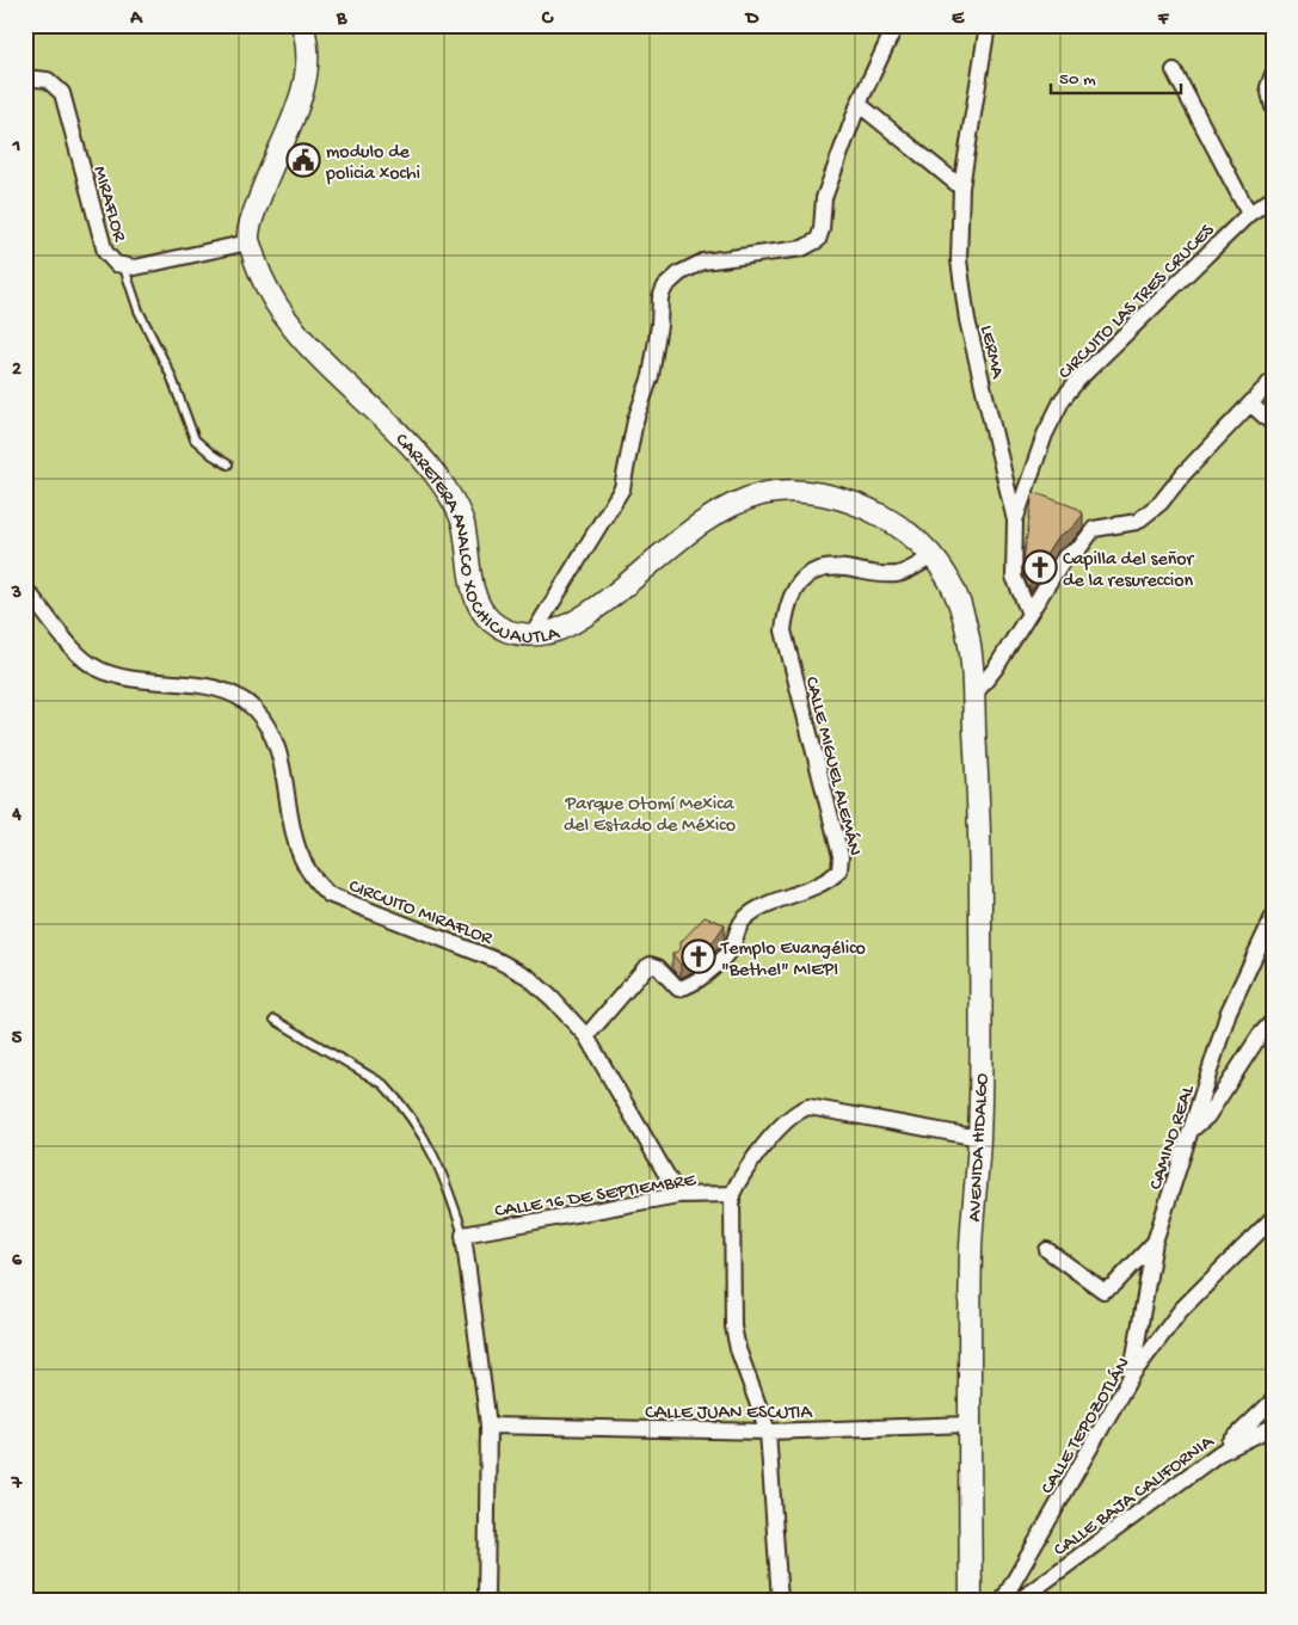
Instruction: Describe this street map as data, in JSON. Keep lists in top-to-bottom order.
{
  "streets": {
    "main road": ["CARRETERA ANALCO XOCHICUAUTLA", "AVENIDA HIDALGO"],
    "street": [
      "MIRAFLOR",
      "CIRCUITO LAS TRES CRUCES",
      "LERMA",
      "CALLE MIGUEL ALEMÁN",
      "CIRCUITO MIRAFLOR",
      "CAMINO REAL",
      "CALLE 16 DE SEPTIEMBRE",
      "CALLE JUAN ESCUTIA",
      "CALLE TEPOZOTLÁN",
      "CALLE BAJA CALIFORNIA"
    ]
  },
  "crossings": [
    ["MIRAFLOR", "CARRETERA ANALCO XOCHICUAUTLA"],
    ["CIRCUITO LAS TRES CRUCES", "LERMA"],
    ["CARRETERA ANALCO XOCHICUAUTLA", "CALLE MIGUEL ALEMÁN"],
    ["CARRETERA ANALCO XOCHICUAUTLA", "AVENIDA HIDALGO"],
    ["CALLE MIGUEL ALEMÁN", "CIRCUITO MIRAFLOR"],
    ["CIRCUITO MIRAFLOR", "CALLE 16 DE SEPTIEMBRE"],
    ["CAMINO REAL", "CALLE TEPOZOTLÁN"],
    ["AVENIDA HIDALGO", "CALLE JUAN ESCUTIA"]
  ],
  "parks": ["Parque Otomí Mexica del Estado de México"],
  "places": {
    "public building": ["modulo de policia xochi"],
    "church": ["Capilla del señor de la resureccion", "Templo Evangélico \"Bethel\" MIEPI"]
  },
  "scale_bar": "50 m",
  "grid": {
    "columns": [
      "A",
      "B",
      "C",
      "D",
      "E",
      "F"
    ],
    "rows": [
      "1",
      "2",
      "3",
      "4",
      "5",
      "6",
      "7"
    ]
  }
}
